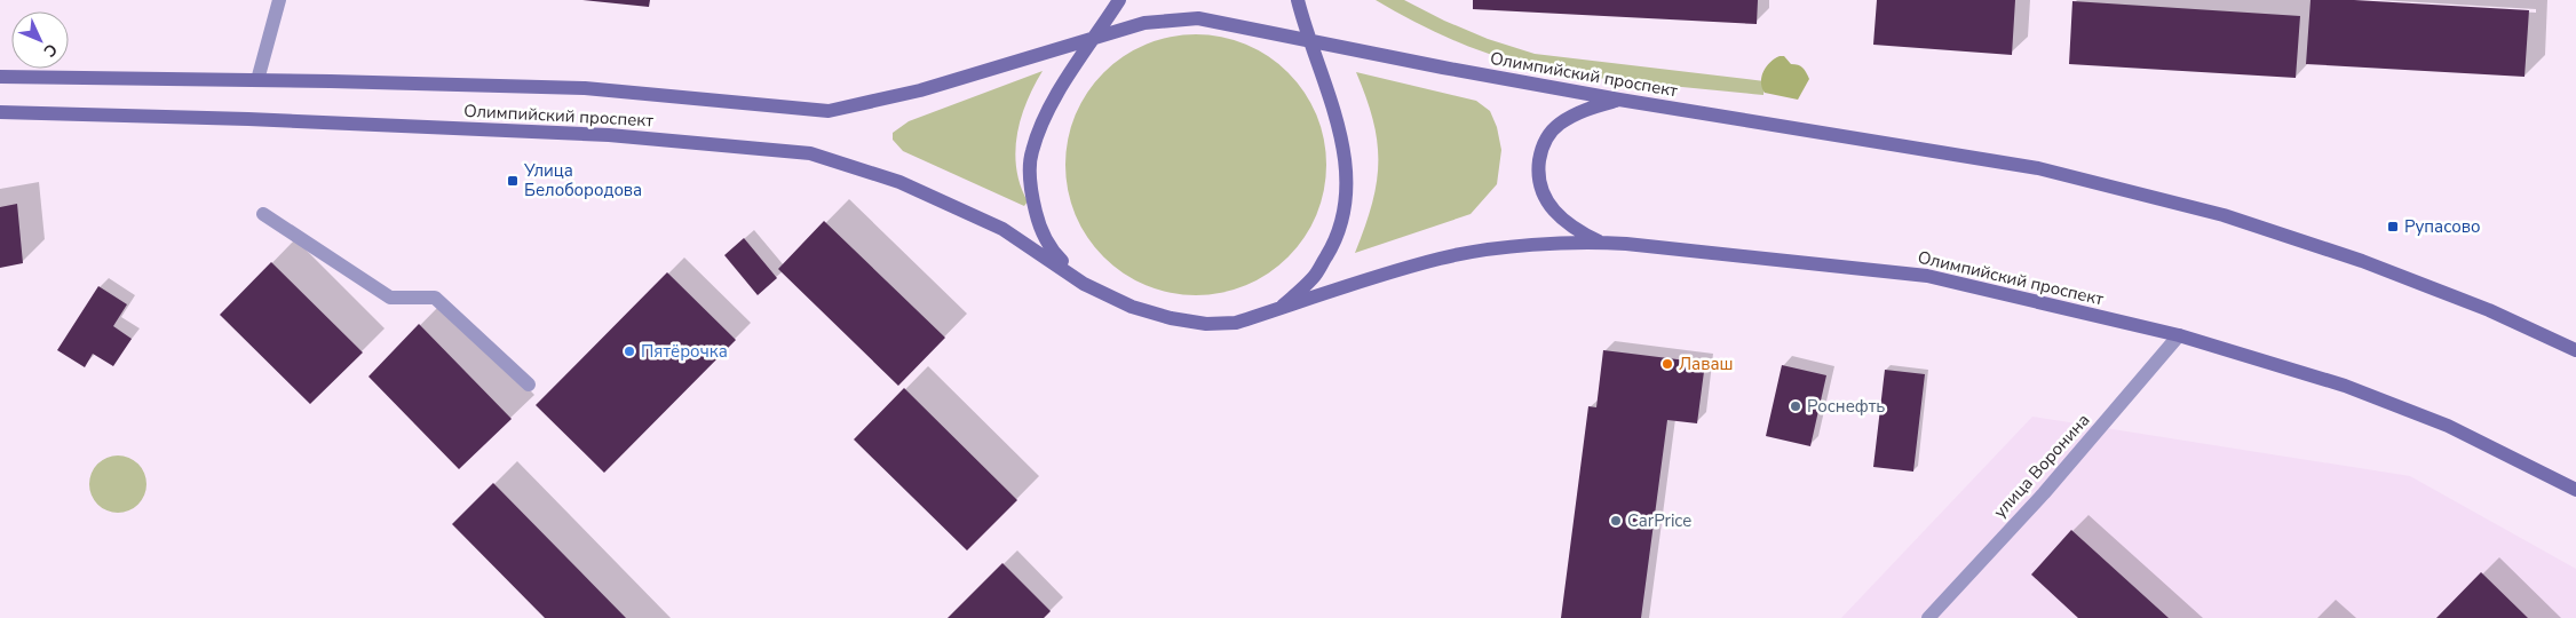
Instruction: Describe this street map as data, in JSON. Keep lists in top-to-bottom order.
{
  "streets": {
    "main road": ["Олимпийский проспект"],
    "street": ["улица Воронина"]
  },
  "crossings": [
    ["Олимпийский проспект", "улица Воронина"]
  ],
  "places": {
    "transit": ["Улица Белобородова", "Рупасово"],
    "other": [
      "Пятёрочка",
      "Лаваш",
      "Роснефть",
      "CarPrice"
    ]
  },
  "north": "bottom right"
}
